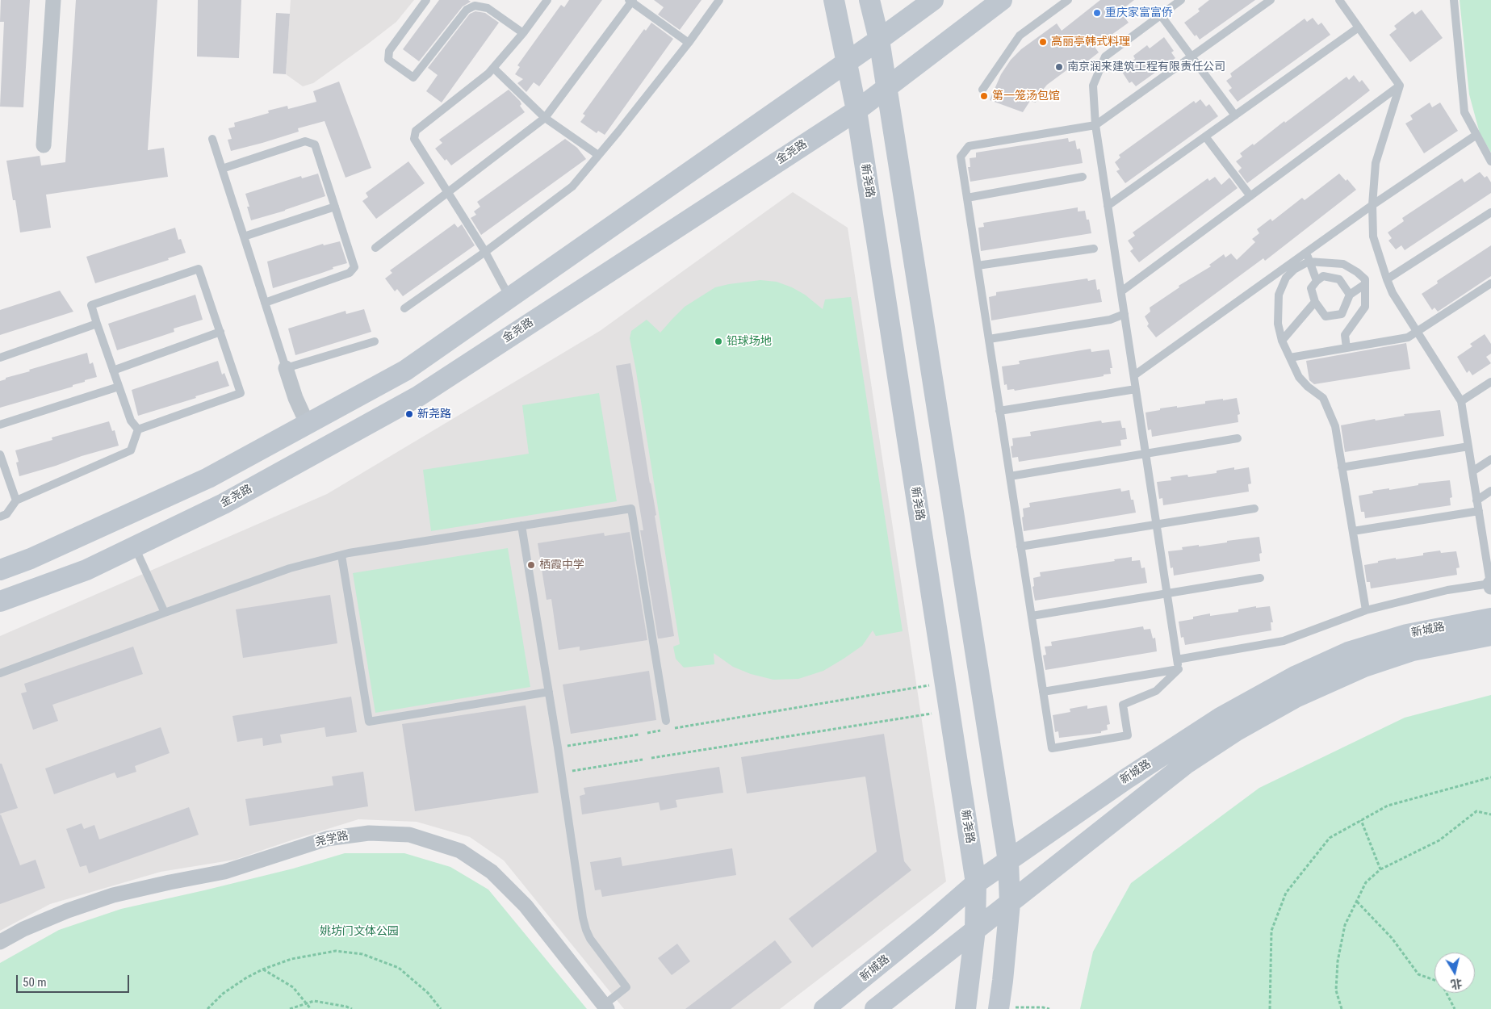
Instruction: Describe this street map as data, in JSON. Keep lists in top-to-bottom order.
{
  "streets": {
    "main road": ["金尧路", "新尧路", "新城路"],
    "street": ["尧学路"]
  },
  "crossings": [
    ["金尧路", "新尧路"],
    ["新尧路", "新城路"]
  ],
  "parks": ["姚坊门文体公园"],
  "places": [
    "重庆家富富侨",
    "高丽亭韩式料理",
    "南京润来建筑工程有限责任公司",
    "第一笼汤包馆",
    "铅球场地",
    "新尧路",
    "栖霞中学"
  ],
  "scale_bar": "50 m",
  "north": "bottom"
}
